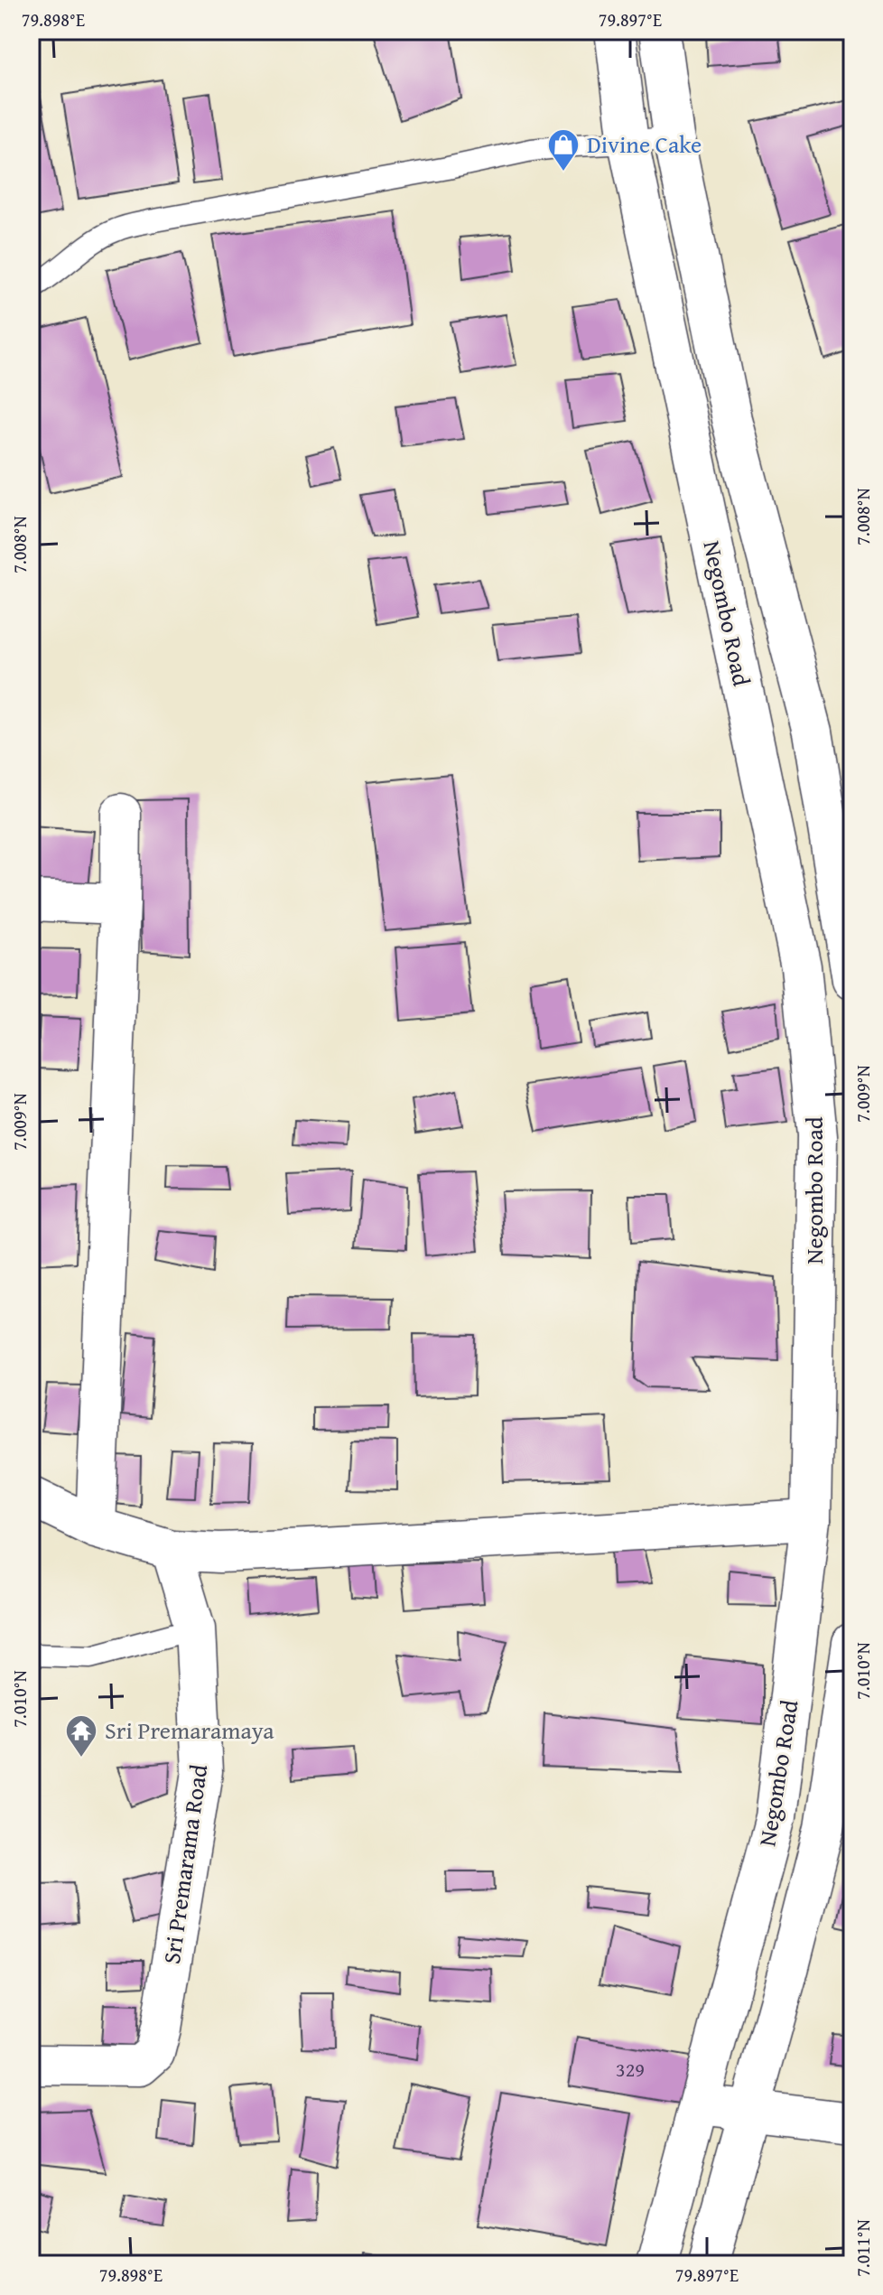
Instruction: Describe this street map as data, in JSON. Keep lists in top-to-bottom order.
{
  "streets": {
    "main road": ["Negombo Road", "Sri Premarama Road"]
  },
  "places": {
    "shop": ["Divine Cake"],
    "temple": ["Sri Premaramaya"]
  },
  "house_numbers": ["329"],
  "coordinates": [
    "79.898°E",
    "79.897°E",
    "7.008°N",
    "7.009°N",
    "7.010°N",
    "7.011°N"
  ]
}
